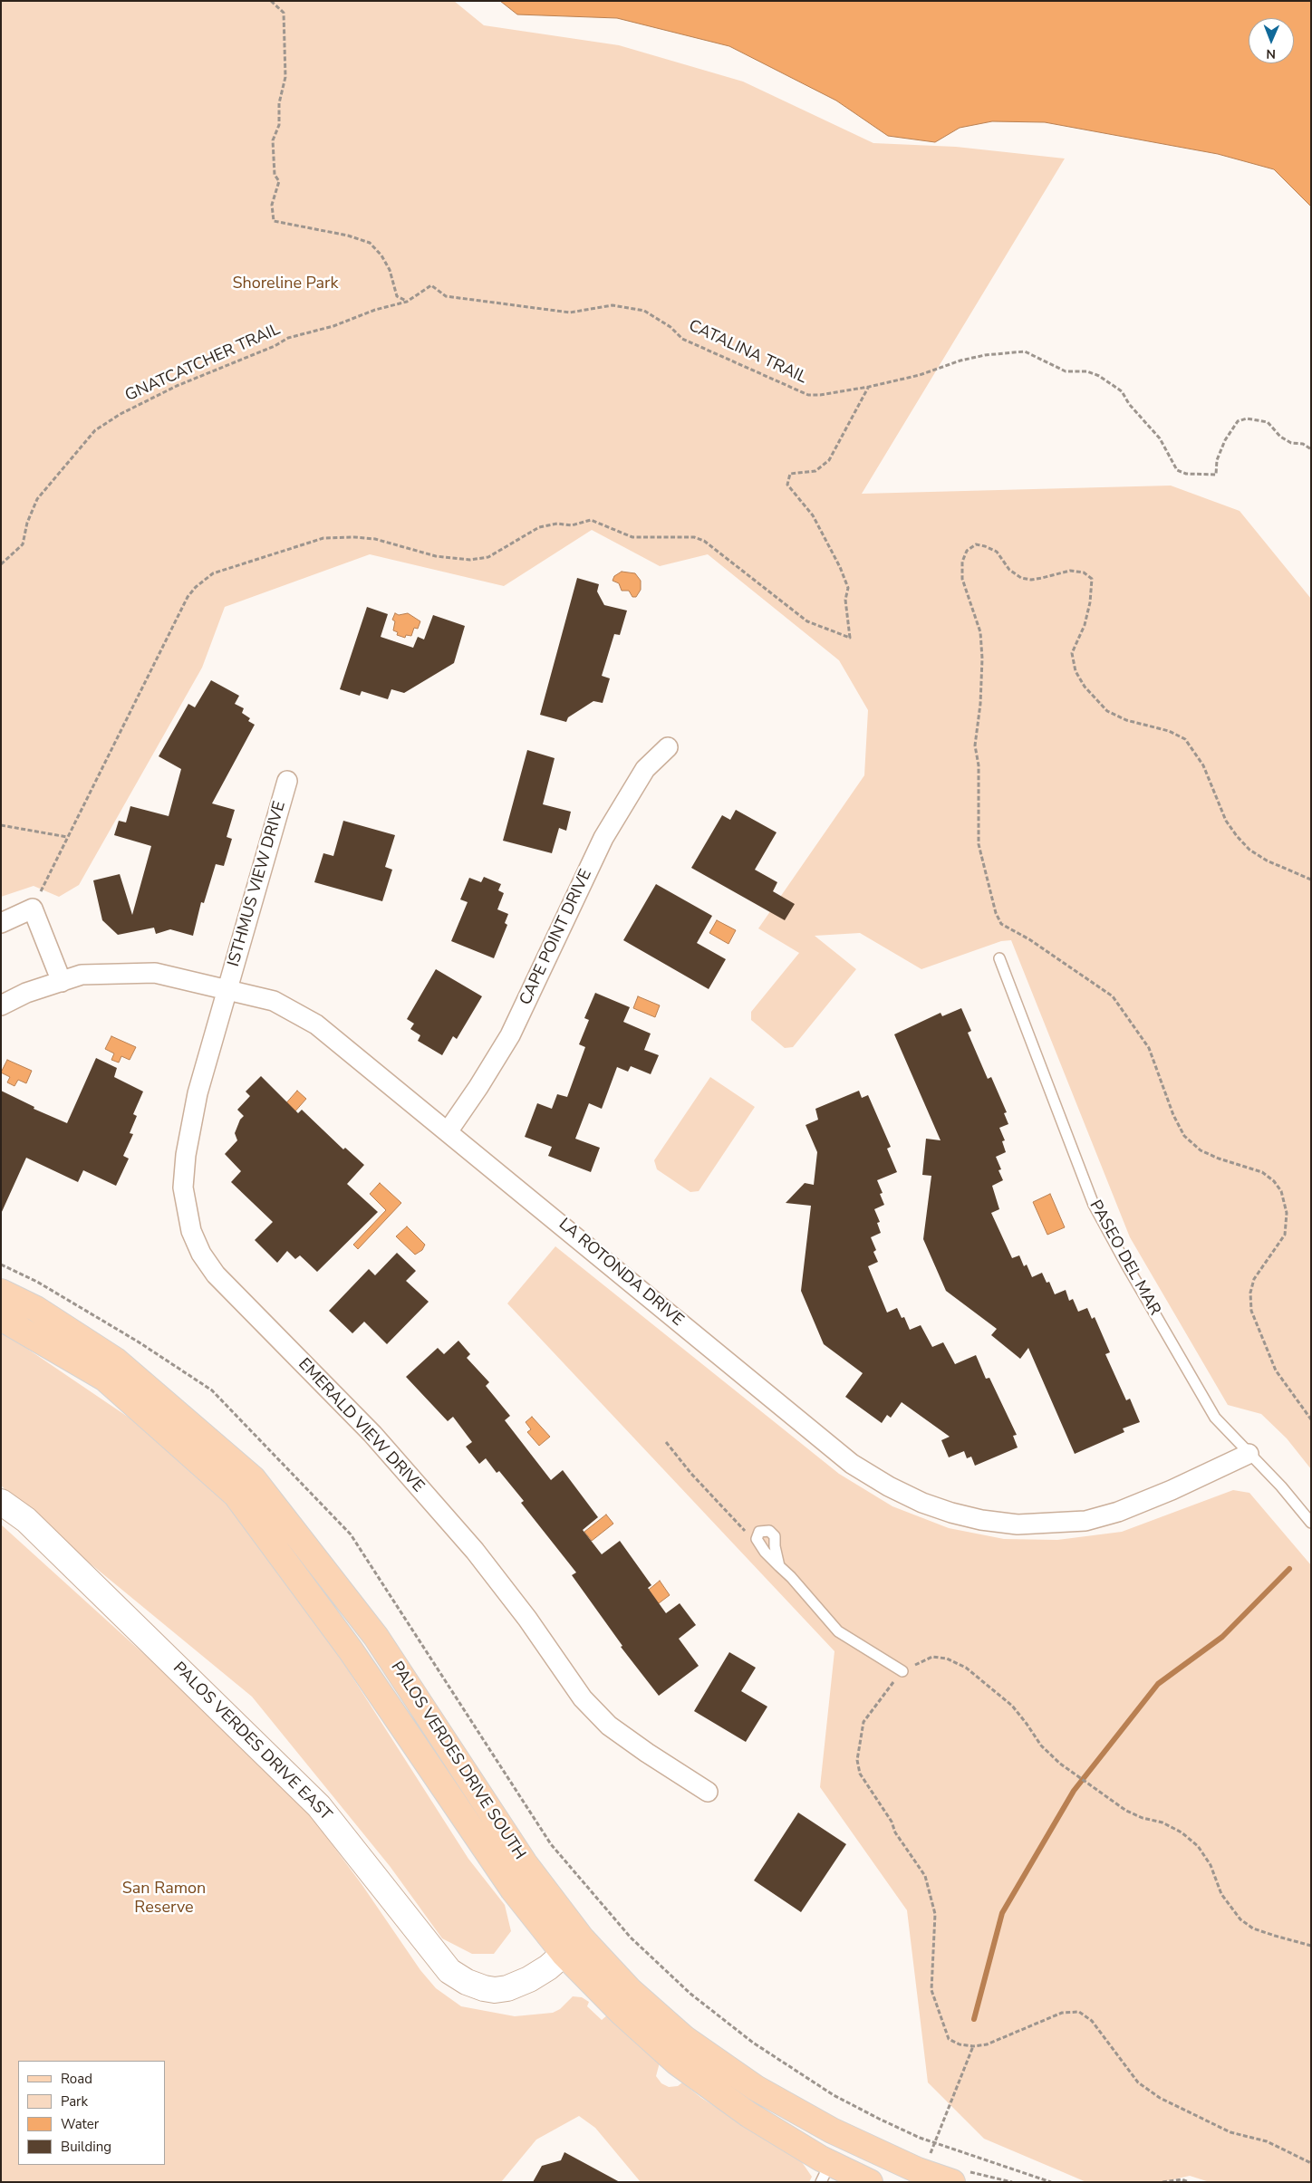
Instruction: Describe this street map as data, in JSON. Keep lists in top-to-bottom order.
{
  "streets": {
    "main road": ["PALOS VERDES DRIVE SOUTH"],
    "street": [
      "ISTHMUS VIEW DRIVE",
      "CAPE POINT DRIVE",
      "LA ROTONDA DRIVE",
      "EMERALD VIEW DRIVE",
      "PALOS VERDES DRIVE EAST"
    ],
    "lane": ["PASEO DEL MAR"],
    "path": ["CATALINA TRAIL", "GNATCATCHER TRAIL"]
  },
  "crossings": [
    ["CATALINA TRAIL", "GNATCATCHER TRAIL"],
    ["ISTHMUS VIEW DRIVE", "LA ROTONDA DRIVE"],
    ["ISTHMUS VIEW DRIVE", "EMERALD VIEW DRIVE"],
    ["CAPE POINT DRIVE", "LA ROTONDA DRIVE"],
    ["PASEO DEL MAR", "LA ROTONDA DRIVE"],
    ["LA ROTONDA DRIVE", "EMERALD VIEW DRIVE"],
    ["PALOS VERDES DRIVE EAST", "PALOS VERDES DRIVE SOUTH"]
  ],
  "parks": ["Shoreline Park", "San Ramon Reserve"],
  "legend": [
    "Road",
    "Park",
    "Water",
    "Building"
  ],
  "north": "bottom"
}
